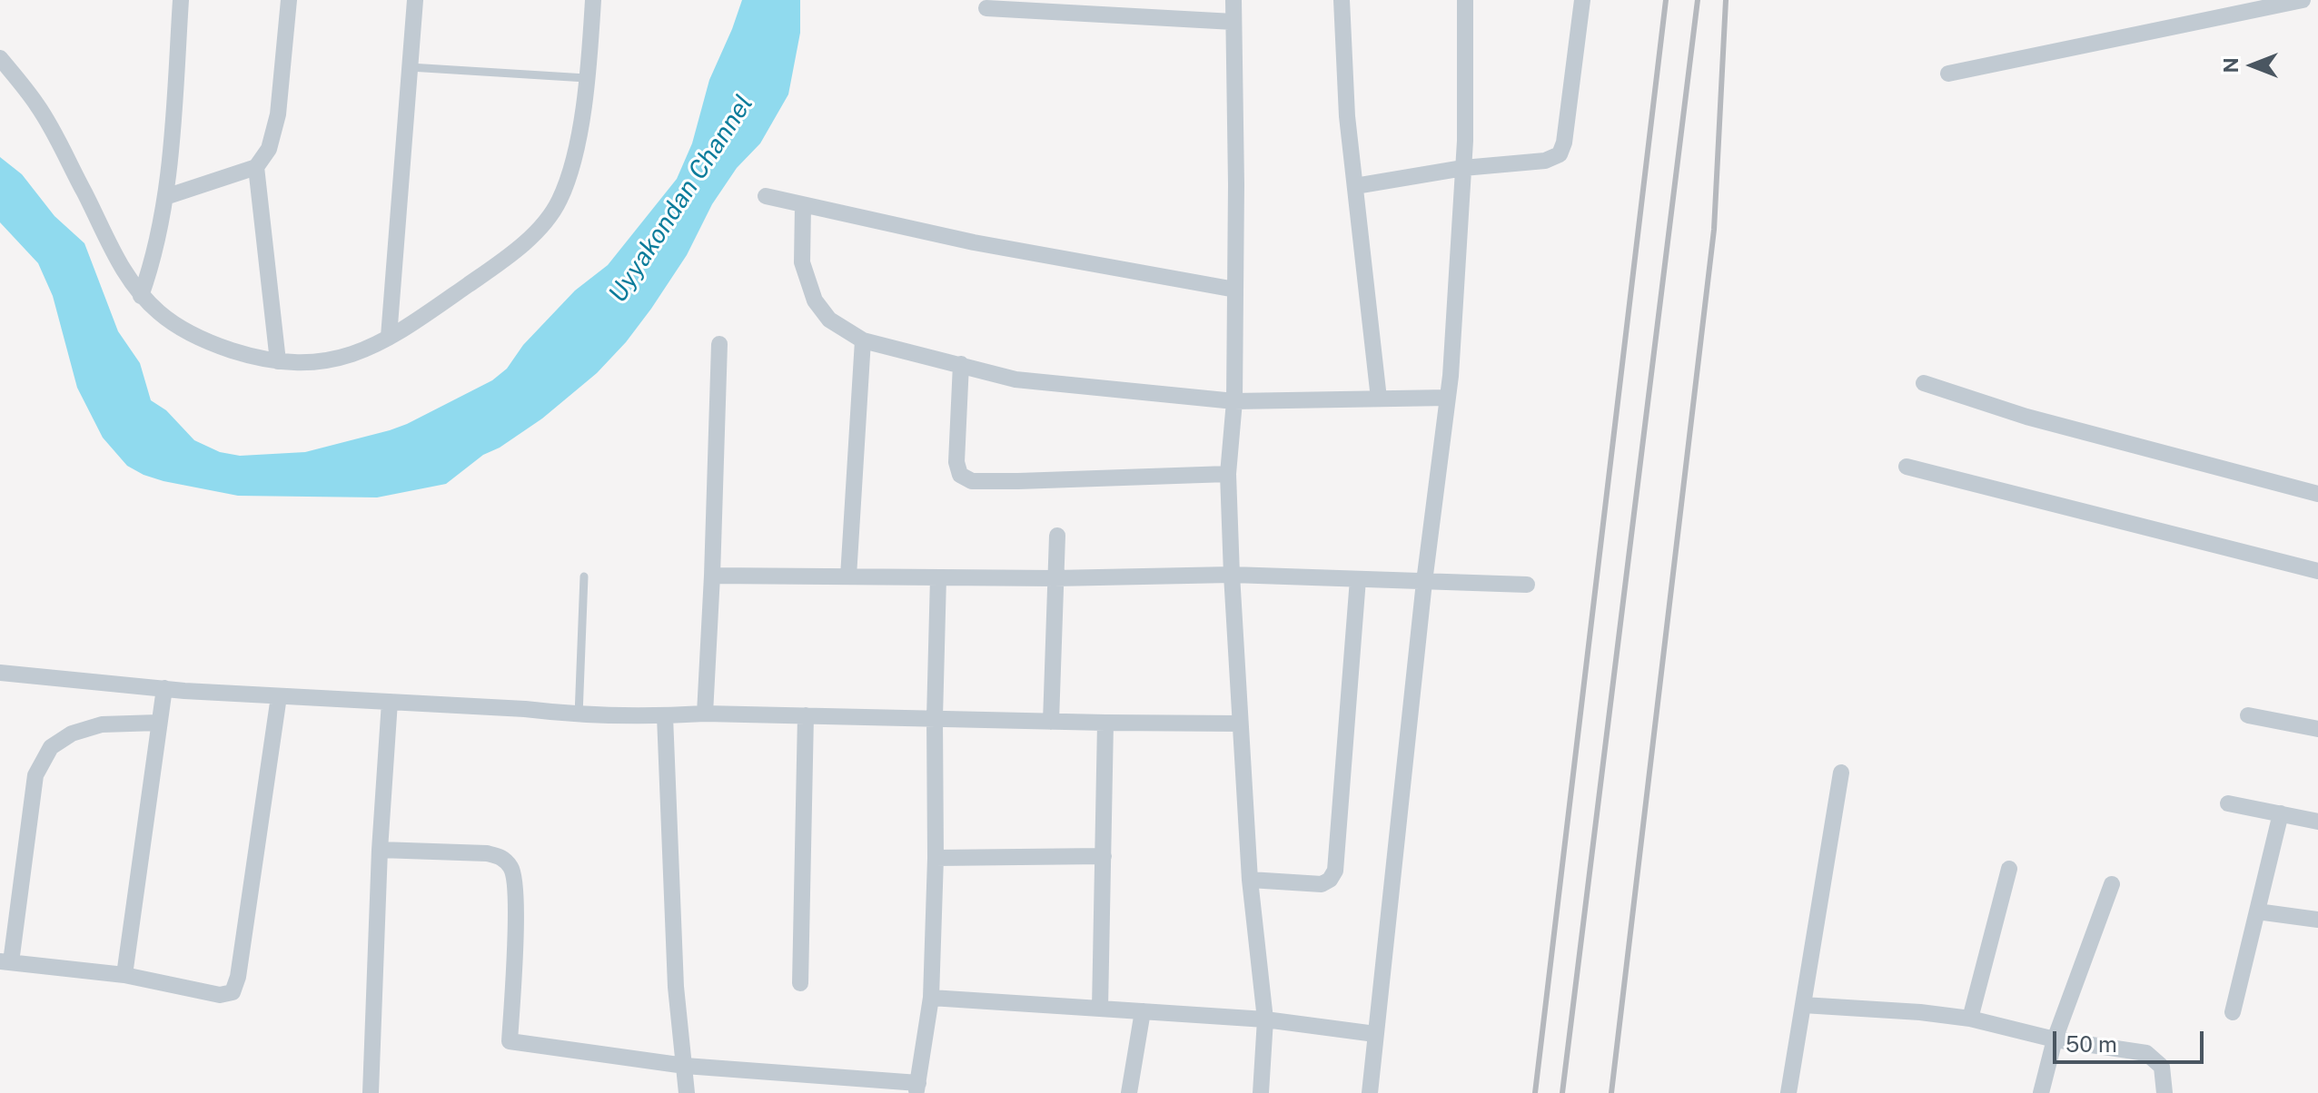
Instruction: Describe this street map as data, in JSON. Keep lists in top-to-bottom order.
{
  "water": ["Uyyakondan Channel"],
  "scale_bar": "50 m",
  "north": "left"
}
